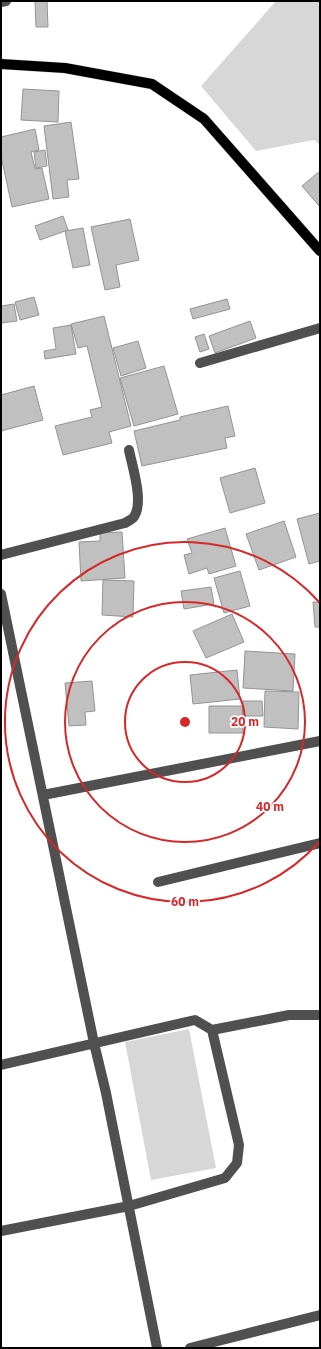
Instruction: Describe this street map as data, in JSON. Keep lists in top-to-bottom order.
{
  "rings": ["20 m", "40 m", "60 m"]
}
